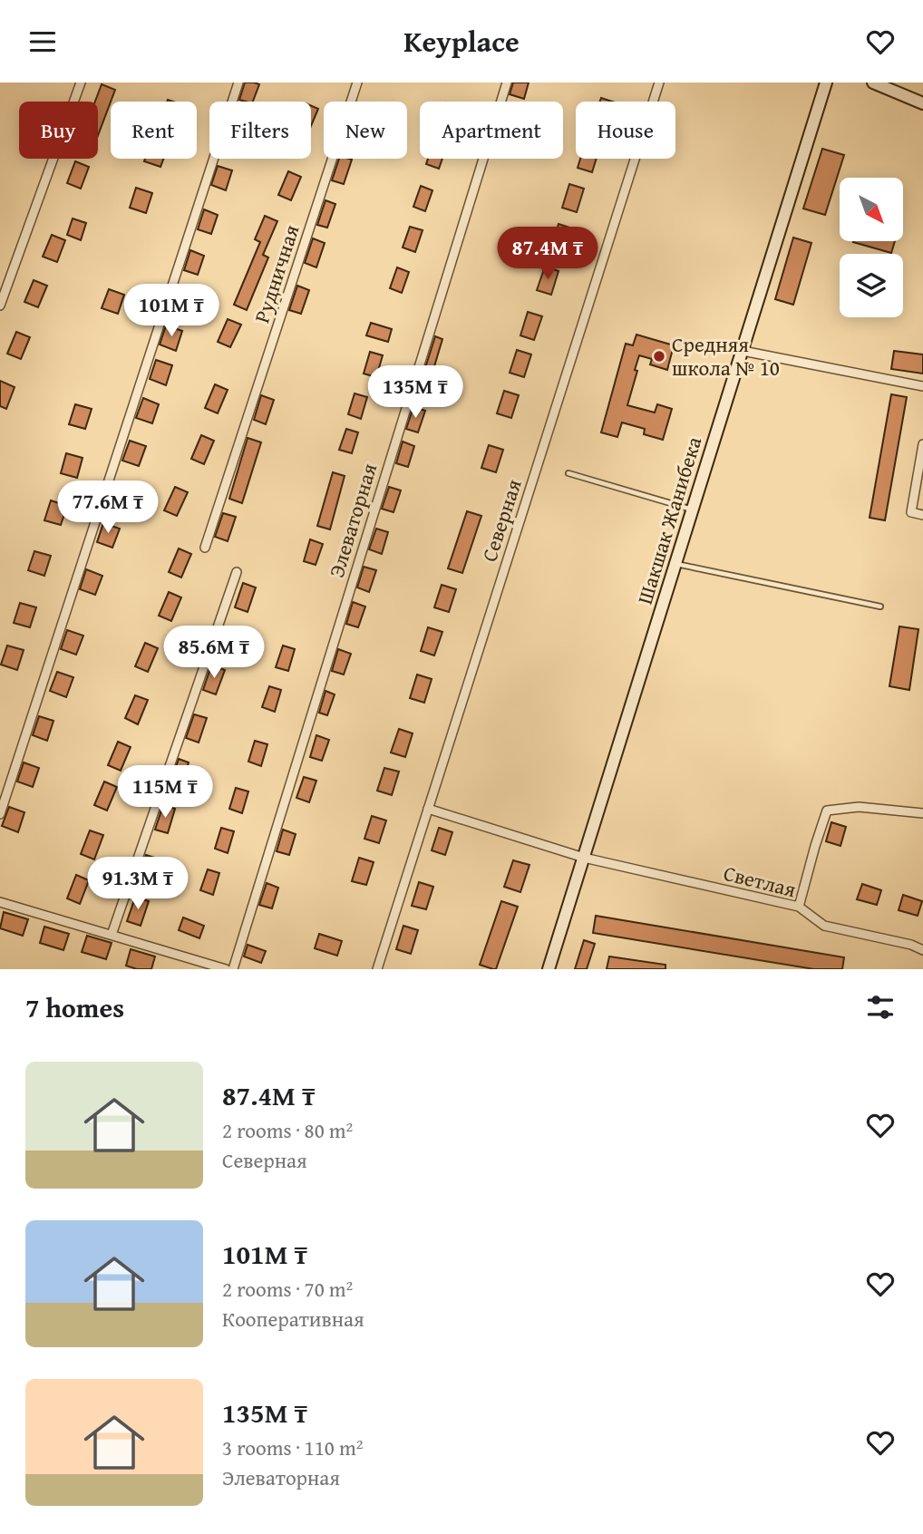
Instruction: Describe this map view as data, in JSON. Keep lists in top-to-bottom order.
{
  "streets": {
    "main road": ["Шакшак Жанибека"],
    "street": [
      "Рудничная",
      "Элеваторная",
      "Северная",
      "Светлая"
    ]
  },
  "crossings": [
    ["Северная", "Светлая"],
    ["Шакшак Жанибека", "Светлая"]
  ],
  "places": ["Средняя школа № 10"],
  "north": "bottom right",
  "page": {
    "header": "Keyplace",
    "chip": [
      "Buy",
      "Rent",
      "Filters",
      "New",
      "Apartment",
      "House"
    ],
    "price": [
      "87.4M ₸",
      "101M ₸",
      "135M ₸",
      "77.6M ₸",
      "85.6M ₸",
      "115M ₸",
      "91.3M ₸"
    ],
    "heading": "7 homes",
    "list": [
      {
        "name": "87.4M ₸",
        "note": "2 rooms · 80 m² · Северная"
      },
      {
        "name": "101M ₸",
        "note": "2 rooms · 70 m² · Кооперативная"
      },
      {
        "name": "135M ₸",
        "note": "3 rooms · 110 m² · Элеваторная"
      }
    ]
  }
}
